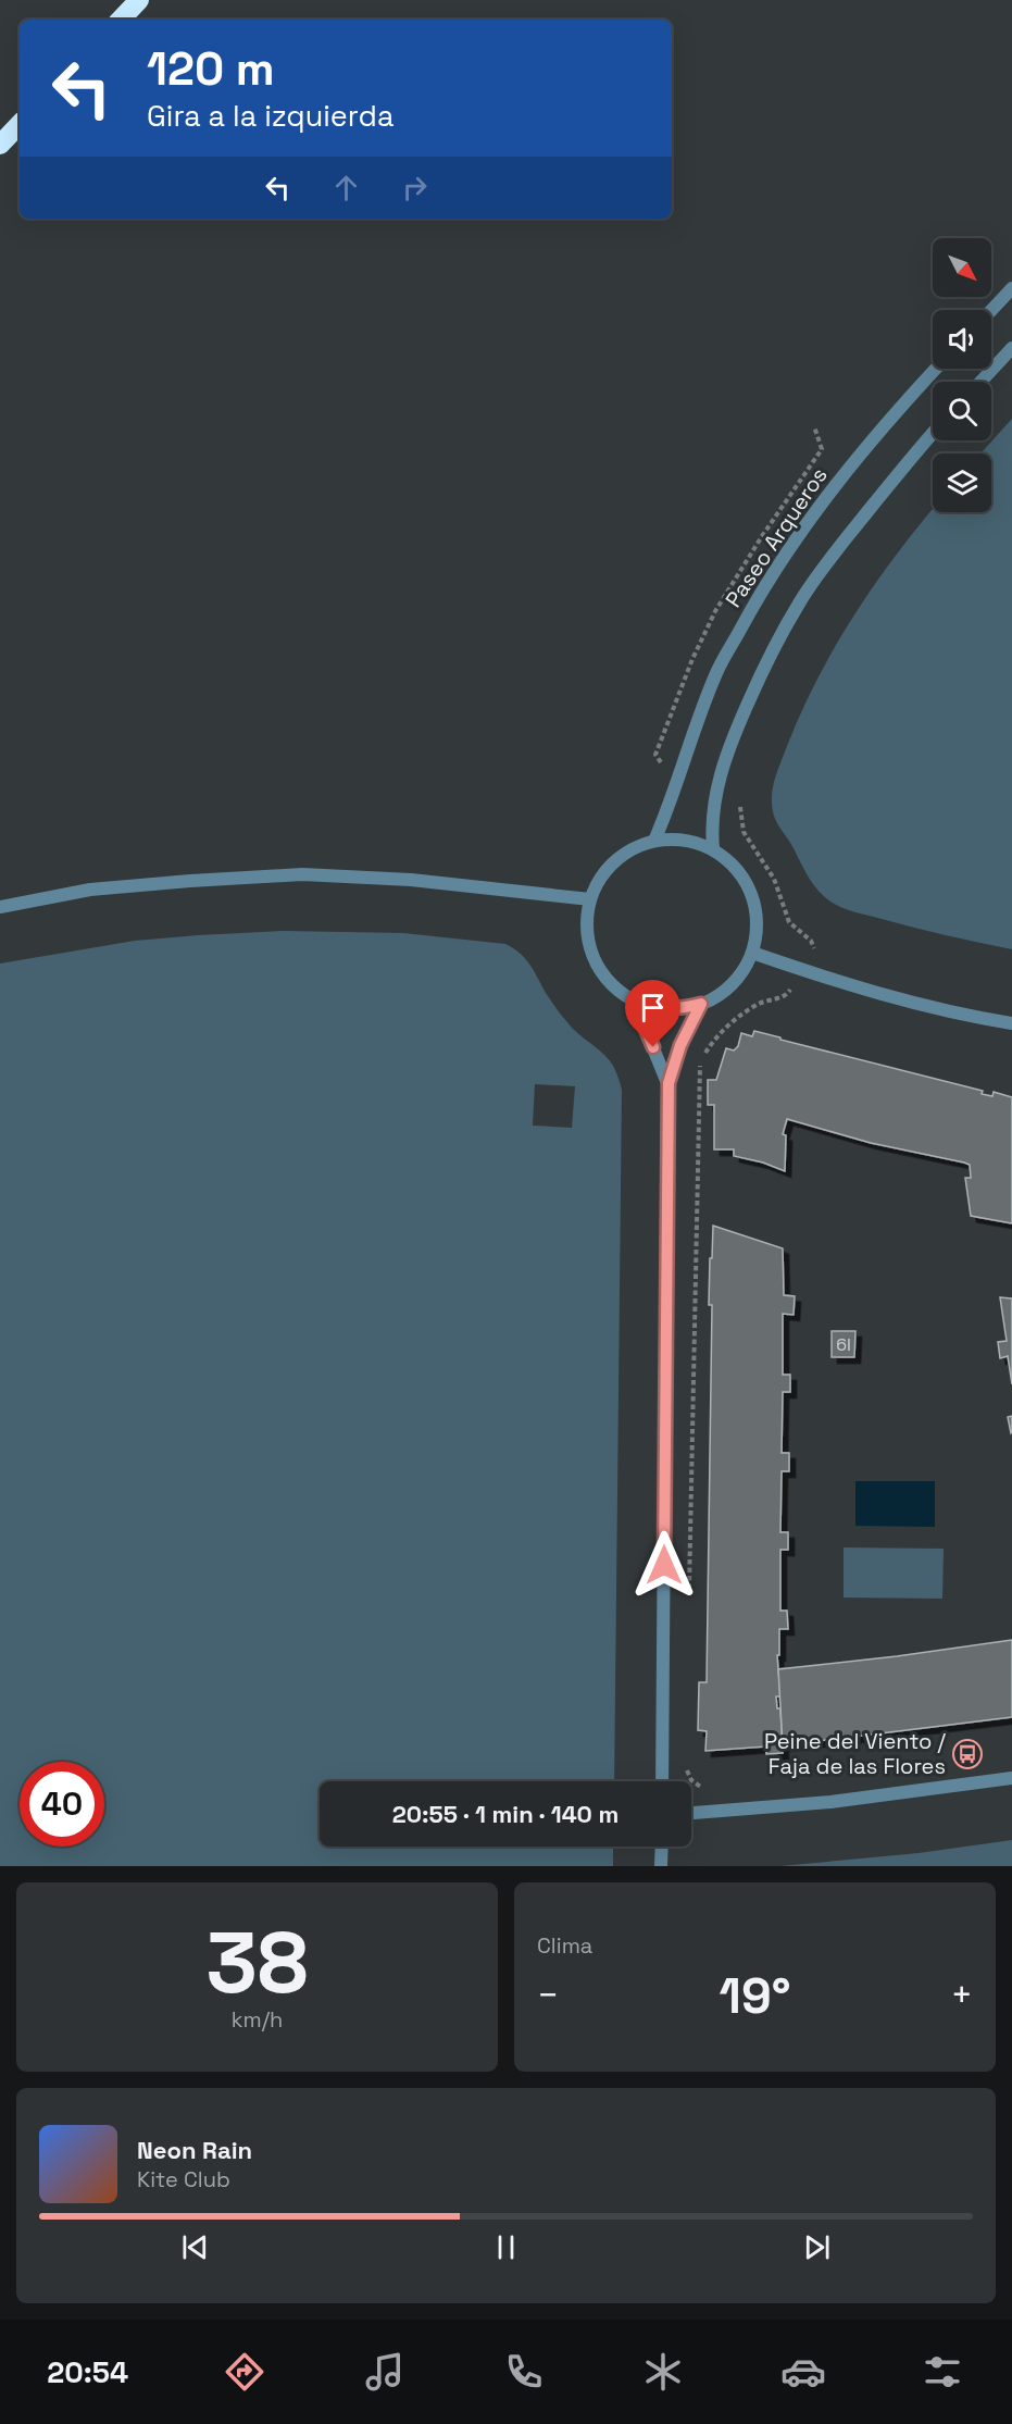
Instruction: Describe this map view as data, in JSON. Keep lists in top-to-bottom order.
{
  "streets": {
    "street": ["Paseo Arqueros"]
  },
  "places": {
    "bus stop": ["Peine del Viento / Faja de las Flores"]
  },
  "house_numbers": ["6I"],
  "north": "bottom right",
  "page": {
    "turn": ["120 m", "Gira a la izquierda"],
    "limit": "40",
    "trip": "20:55 · 1 min · 140 m",
    "tile": [
      ["38", "km/h"],
      "Clima"
    ],
    "heat": ["−", "19°", "+"],
    "song": ["Neon Rain", "Kite Club"],
    "tabs": "20:54"
  }
}
